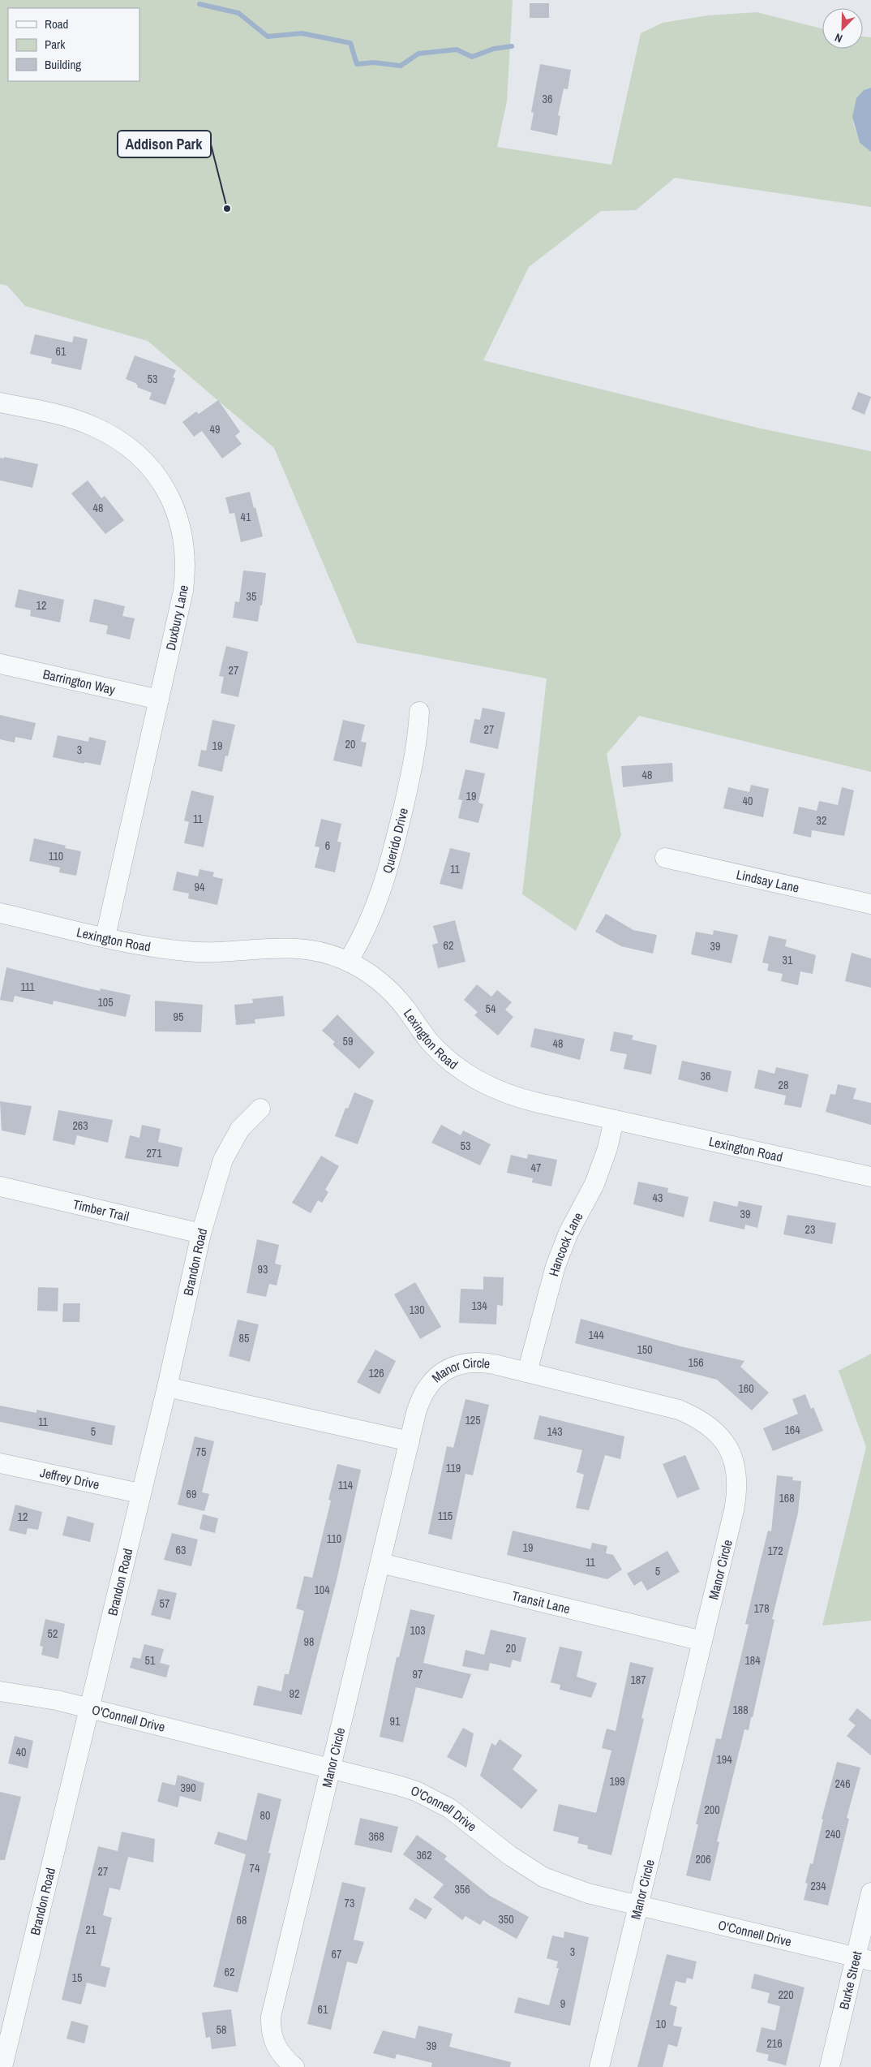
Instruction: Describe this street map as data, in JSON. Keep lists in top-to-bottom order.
{
  "streets": {
    "street": [
      "Duxbury Lane",
      "Barrington Way",
      "Querido Drive",
      "Lindsay Lane",
      "Lexington Road",
      "Timber Trail",
      "Hancock Lane",
      "Brandon Road",
      "Manor Circle",
      "Jeffrey Drive",
      "Transit Lane",
      "O'Connell Drive",
      "Burke Street"
    ]
  },
  "crossings": [
    ["Duxbury Lane", "Barrington Way"],
    ["Duxbury Lane", "Lexington Road"],
    ["Querido Drive", "Lexington Road"],
    ["Lexington Road", "Hancock Lane"],
    ["Timber Trail", "Brandon Road"],
    ["Hancock Lane", "Manor Circle"],
    ["Brandon Road", "Jeffrey Drive"],
    ["Brandon Road", "O'Connell Drive"],
    ["Manor Circle", "Transit Lane"],
    ["Manor Circle", "O'Connell Drive"],
    ["O'Connell Drive", "Burke Street"]
  ],
  "places": ["Addison Park"],
  "house_numbers": [
    "36",
    "61",
    "53",
    "49",
    "48",
    "41",
    "35",
    "12",
    "27",
    "27",
    "20",
    "19",
    "3",
    "48",
    "19",
    "40",
    "11",
    "32",
    "6",
    "110",
    "11",
    "94",
    "62",
    "39",
    "31",
    "111",
    "105",
    "54",
    "95",
    "59",
    "48",
    "36",
    "28",
    "263",
    "53",
    "271",
    "47",
    "43",
    "39",
    "23",
    "93",
    "134",
    "130",
    "144",
    "85",
    "150",
    "156",
    "126",
    "160",
    "125",
    "11",
    "164",
    "5",
    "143",
    "75",
    "119",
    "114",
    "69",
    "168",
    "115",
    "12",
    "110",
    "19",
    "63",
    "172",
    "11",
    "5",
    "104",
    "57",
    "178",
    "103",
    "52",
    "98",
    "20",
    "51",
    "184",
    "97",
    "187",
    "92",
    "188",
    "91",
    "40",
    "194",
    "199",
    "246",
    "390",
    "200",
    "80",
    "240",
    "368",
    "362",
    "206",
    "74",
    "27",
    "234",
    "356",
    "73",
    "350",
    "68",
    "21",
    "3",
    "67",
    "62",
    "15",
    "220",
    "9",
    "61",
    "10",
    "58",
    "216",
    "39"
  ],
  "legend": ["Road", "Park", "Building"],
  "north": "bottom left"
}
